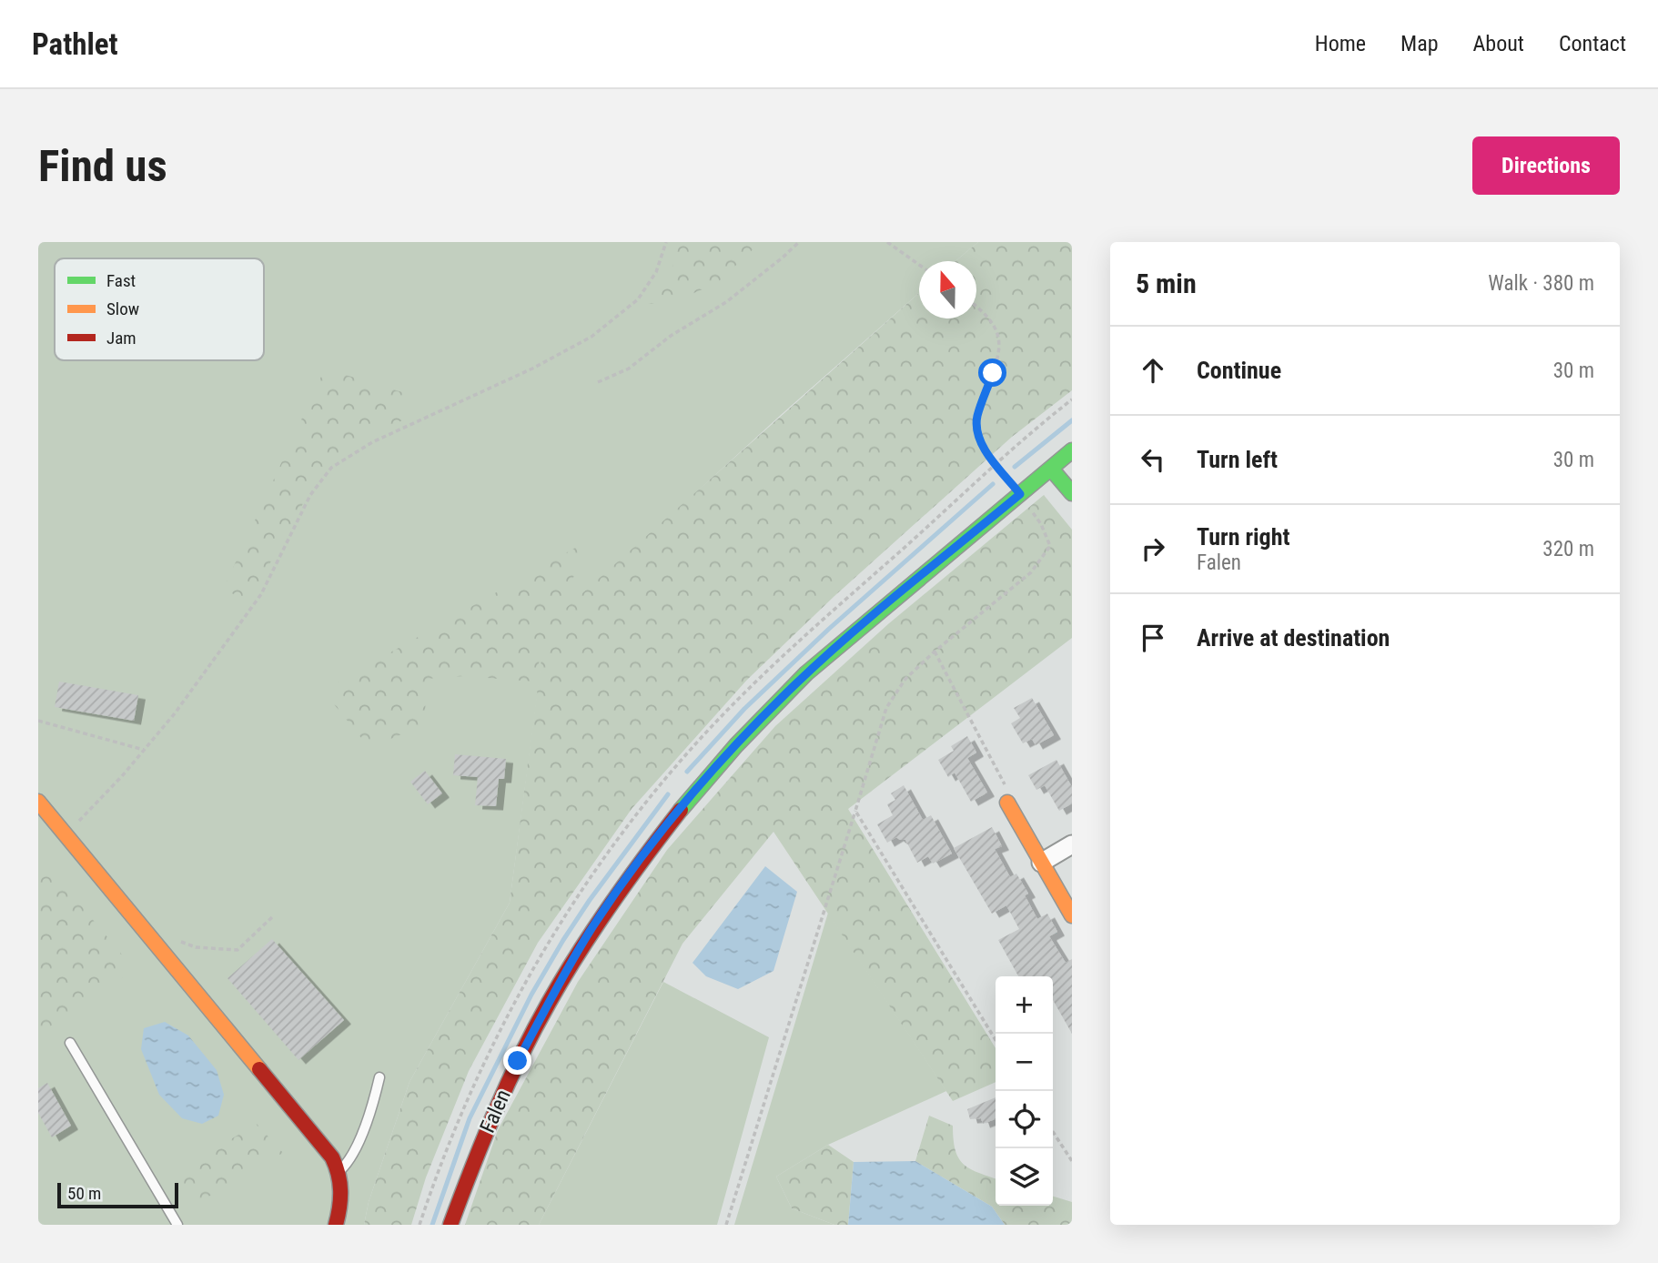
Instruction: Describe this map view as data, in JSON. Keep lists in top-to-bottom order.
{
  "streets": {
    "street": ["Falen"]
  },
  "legend": ["Fast", "Slow", "Jam"],
  "scale_bar": "50 m",
  "north": "top",
  "page": {
    "header": "Pathlet",
    "nav": [
      "Home",
      "Map",
      "About",
      "Contact"
    ],
    "buttons": "Directions",
    "title": "Find us",
    "heading": ["5 min", "Walk · 380 m"],
    "list": [
      ["Continue", "30 m"],
      ["Turn left", "30 m"],
      ["Turn right", "Falen", "320 m"],
      "Arrive at destination"
    ],
    "map_buttons": ["+", "−"],
    "scale": "50 m"
  }
}
